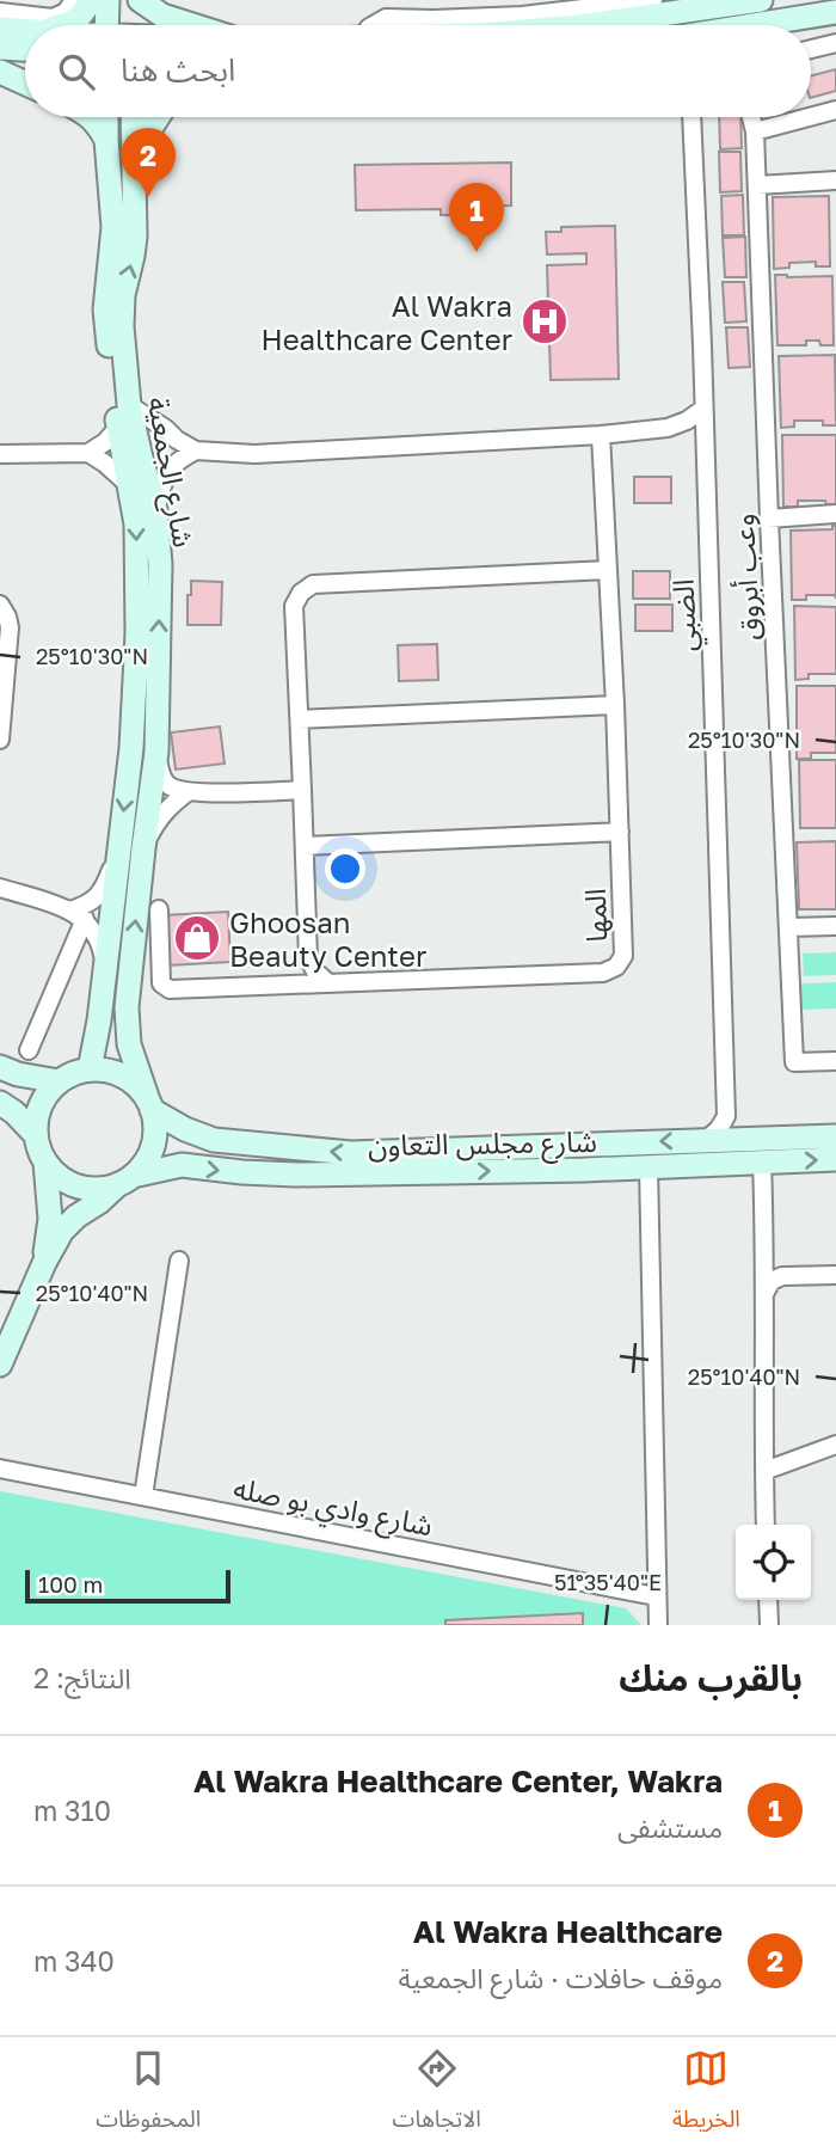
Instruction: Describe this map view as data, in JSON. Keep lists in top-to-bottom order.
{
  "streets": {
    "main road": ["شارع الجمعية", "شارع مجلس التعاون"],
    "street": [
      "وعب أبروق",
      "الضبي",
      "المها",
      "شارع وادي بو صله"
    ]
  },
  "crossings": [
    ["شارع الجمعية", "شارع مجلس التعاون"]
  ],
  "places": {
    "hospital": ["Al Wakra Healthcare Center"],
    "shop": ["Ghoosan Beauty Center"]
  },
  "scale_bar": "100 m",
  "page": {
    "search": "ابحث هنا",
    "pins": ["2", "1"],
    "scale": "100 m",
    "heading": ["بالقرب منك", "النتائج: 2"],
    "list": [
      {
        "mark": "1",
        "name": "Al Wakra Healthcare Center, Wakra",
        "note": "مستشفى",
        "value": "310 m"
      },
      {
        "mark": "2",
        "name": "Al Wakra Healthcare",
        "note": "موقف حافلات · شارع الجمعية",
        "value": "340 m"
      }
    ],
    "nav": ["الخريطة", "الاتجاهات", "المحفوظات"]
  },
  "coordinates": ["25°10'30\"N", "25°10'40\"N", "51°35'40\"E"]
}
